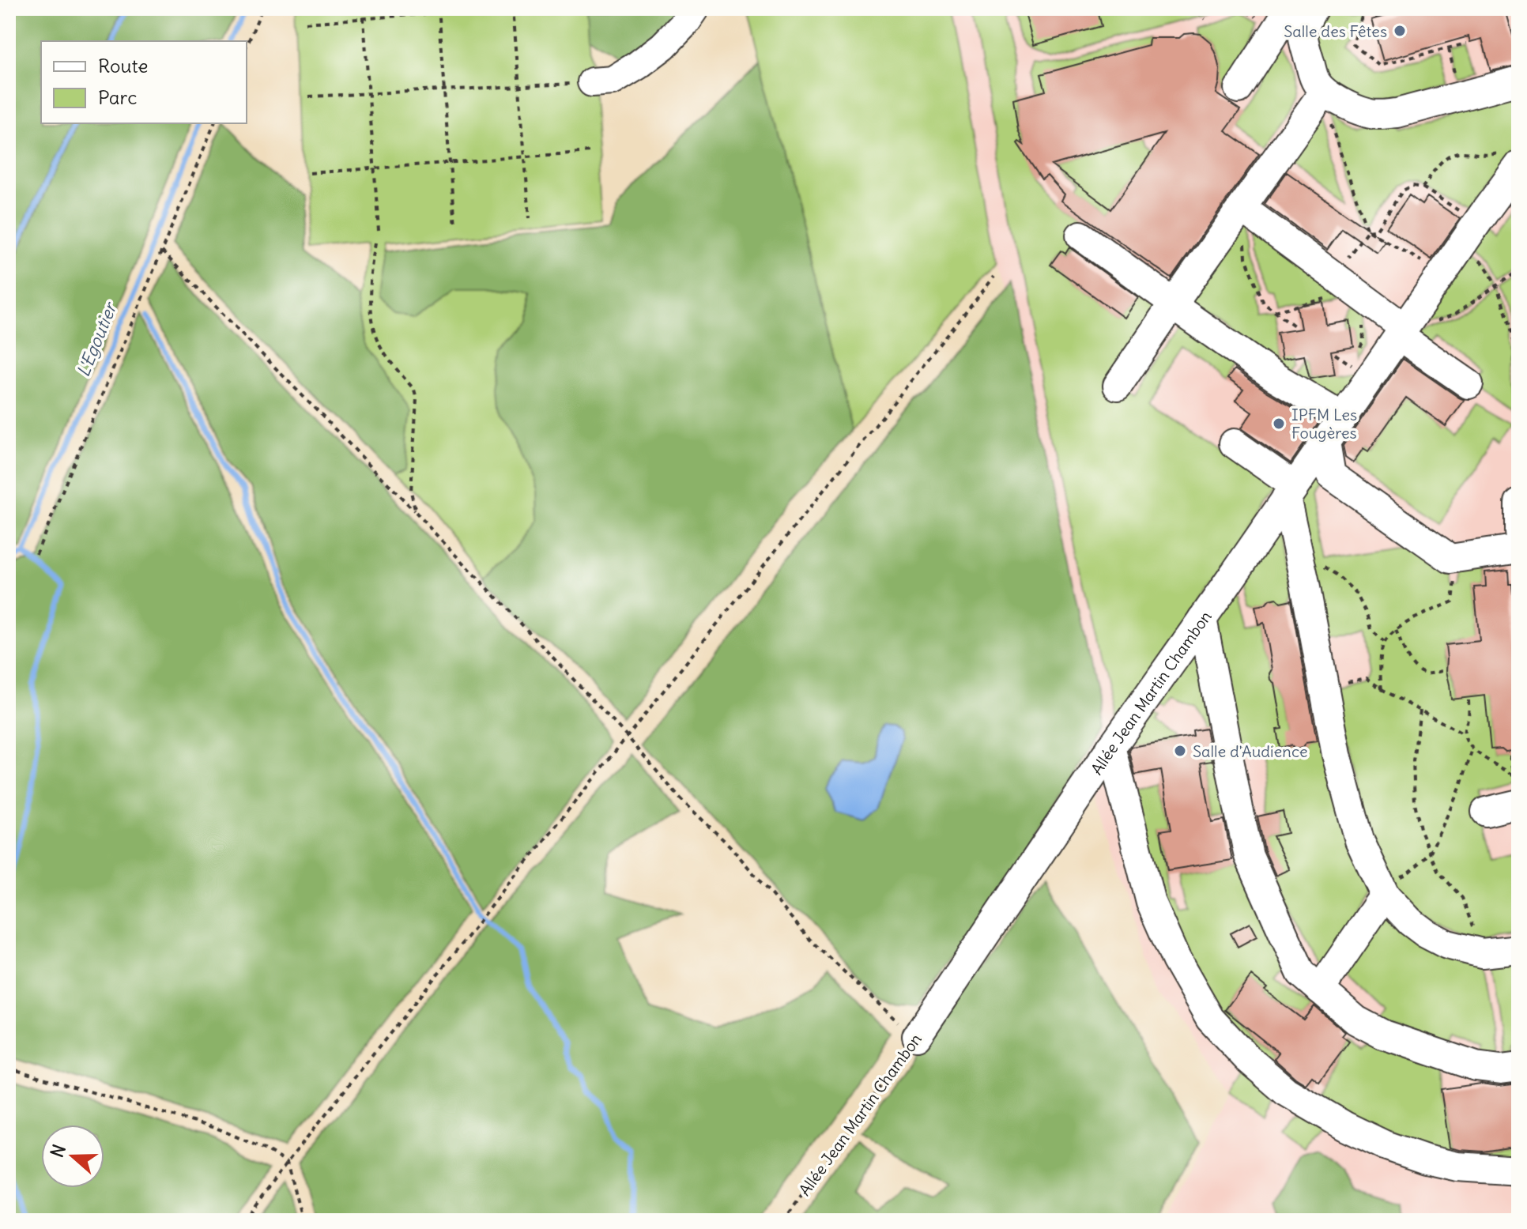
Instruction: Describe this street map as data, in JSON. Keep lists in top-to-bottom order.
{
  "streets": {
    "street": ["Allée Jean Martin Chambon"]
  },
  "water": ["L'Egoutier"],
  "places": ["Salle des Fêtes", "IPFM Les Fougères", "Salle d'Audience"],
  "legend": ["Route", "Parc"],
  "north": "left"
}
